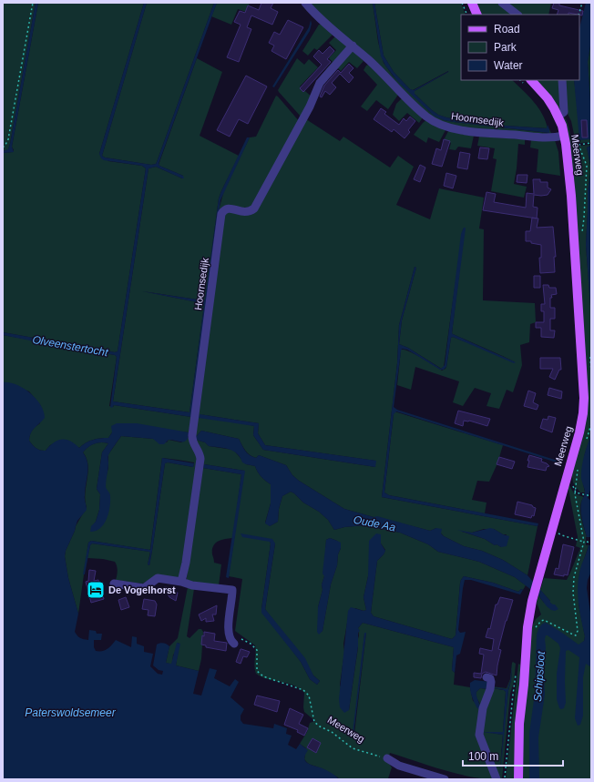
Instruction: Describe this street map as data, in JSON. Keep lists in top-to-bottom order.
{
  "streets": {
    "main road": ["Meerweg"],
    "street": ["Hoornsedijk"]
  },
  "crossings": [
    ["Hoornsedijk", "Meerweg"]
  ],
  "water": [
    "Olveenstertocht",
    "Oude Aa",
    "Schipsloot",
    "Paterswoldsemeer"
  ],
  "places": {
    "hotel": ["De Vogelhorst"]
  },
  "legend": ["Road", "Park", "Water"],
  "scale_bar": "100 m"
}
